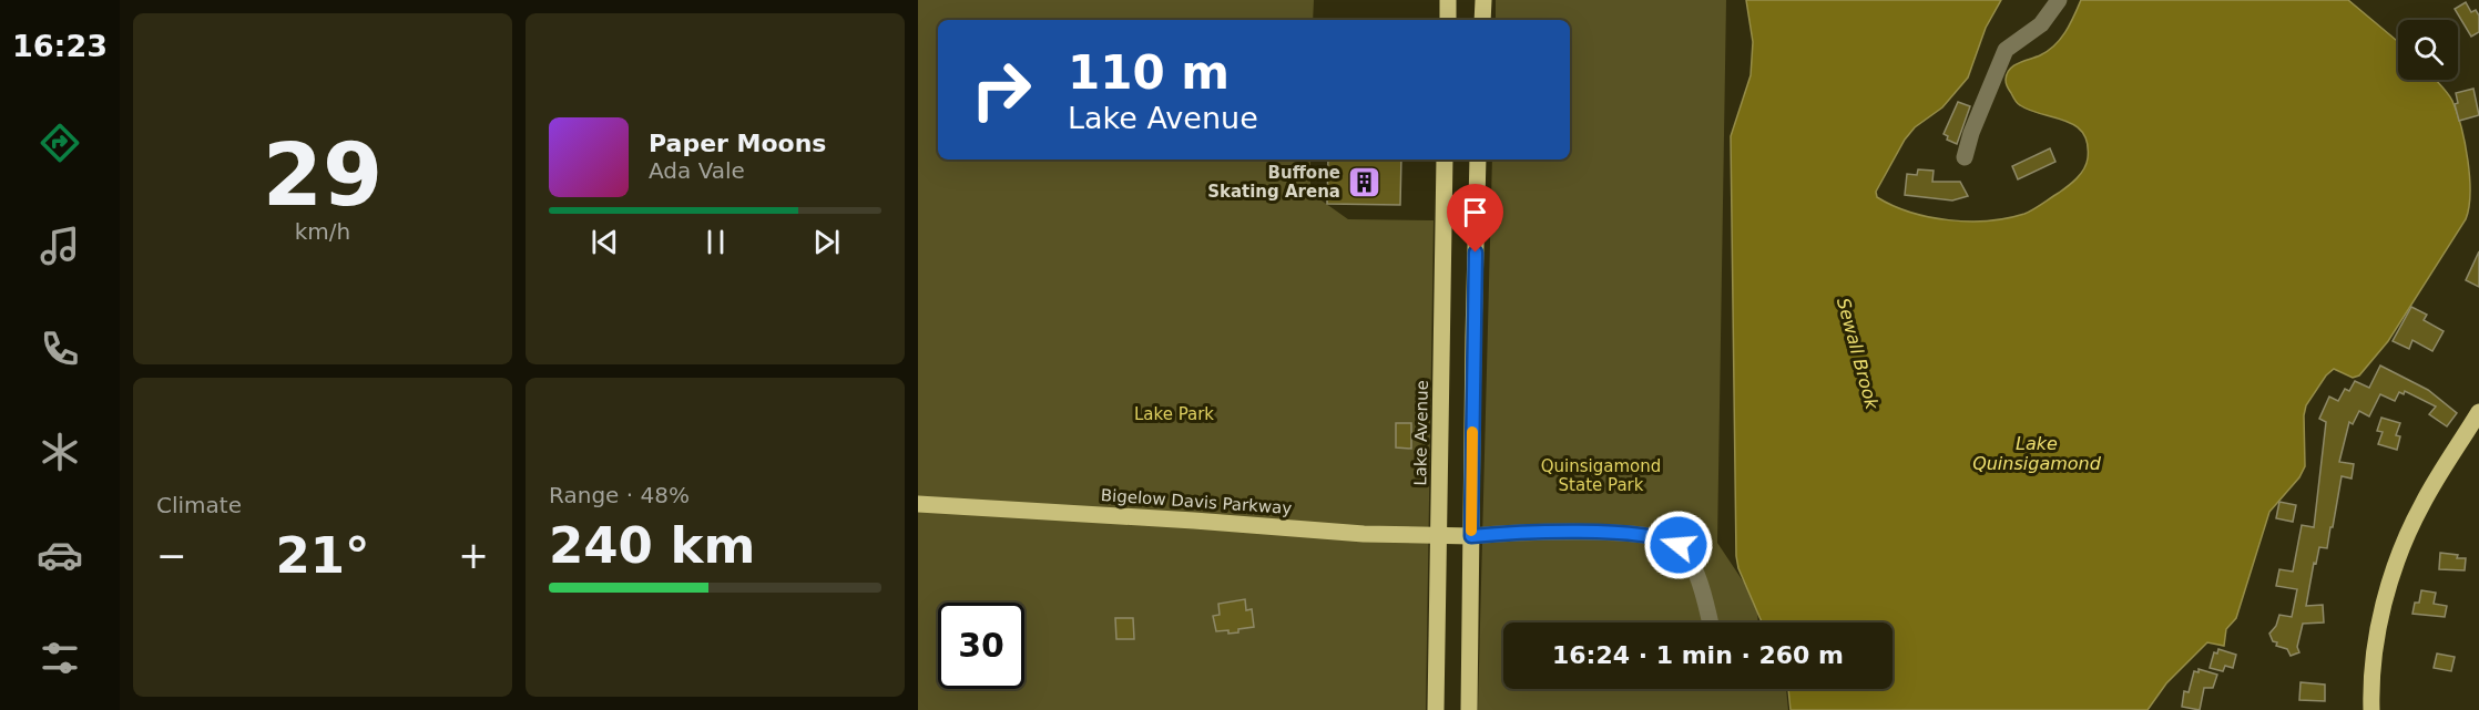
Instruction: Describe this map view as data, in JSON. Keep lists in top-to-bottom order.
{
  "streets": {
    "main road": ["Lake Avenue", "Bigelow Davis Parkway"]
  },
  "crossings": [
    ["Lake Avenue", "Bigelow Davis Parkway"]
  ],
  "water": ["Sewall Brook", "Lake Quinsigamond"],
  "parks": ["Lake Park", "Quinsigamond State Park"],
  "places": {
    "building": ["Buffone Skating Arena"]
  },
  "page": {
    "tabs": "16:23",
    "tile": [
      ["29", "km/h"],
      "Climate",
      ["Range · 48%", "240 km"]
    ],
    "turn": ["110 m", "Lake Avenue"],
    "song": ["Paper Moons", "Ada Vale"],
    "heat": ["−", "21°", "+"],
    "limit": "30",
    "trip": "16:24 · 1 min · 260 m"
  }
}
